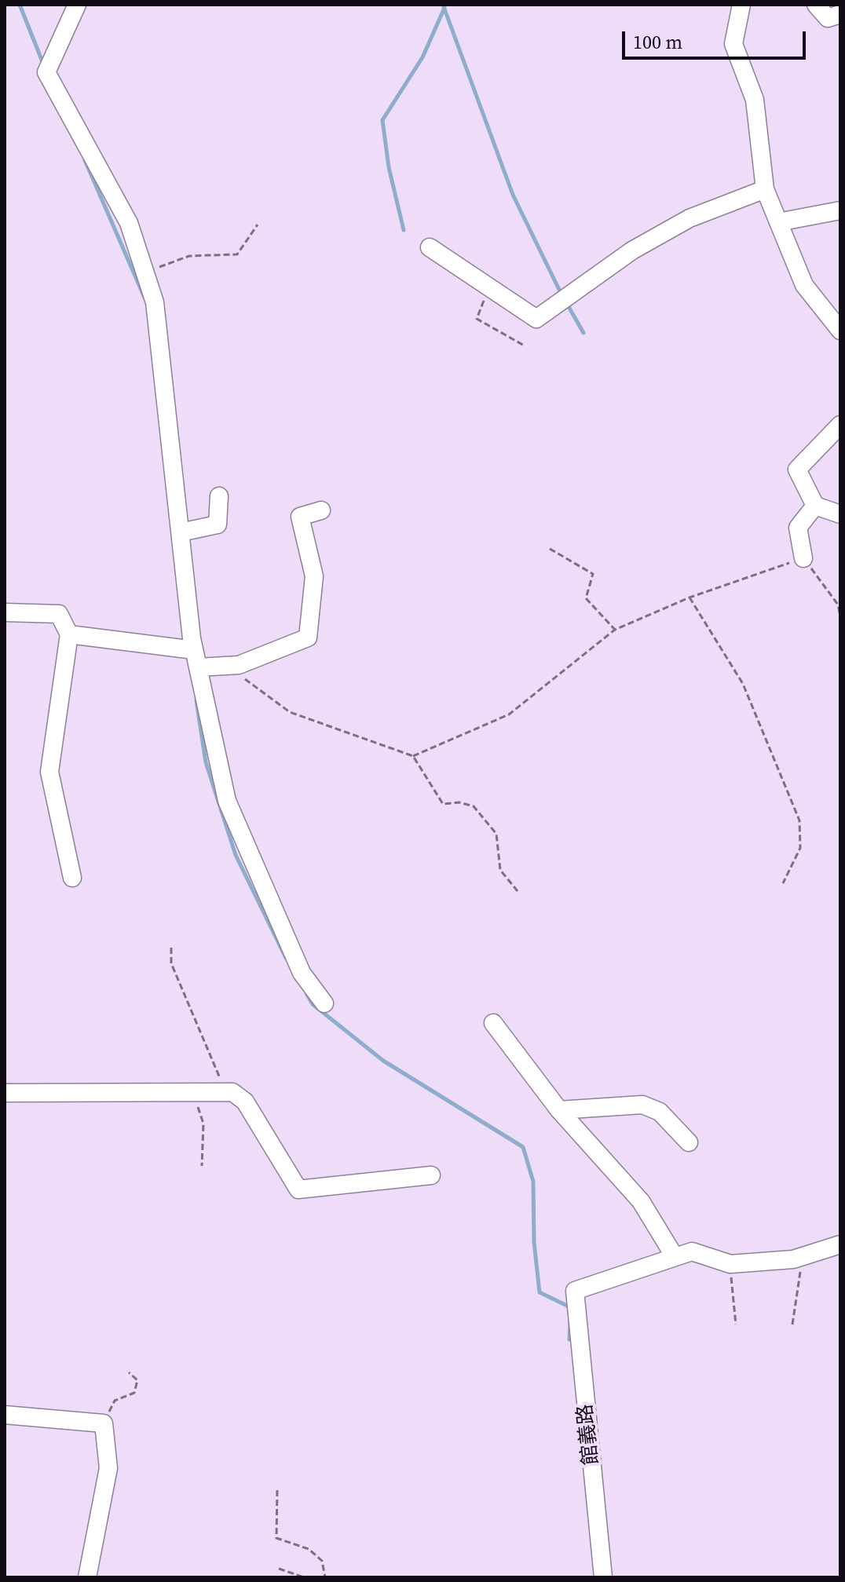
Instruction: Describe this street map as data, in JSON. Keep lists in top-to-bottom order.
{
  "streets": {
    "street": ["館義路"]
  },
  "scale_bar": "100 m"
}
